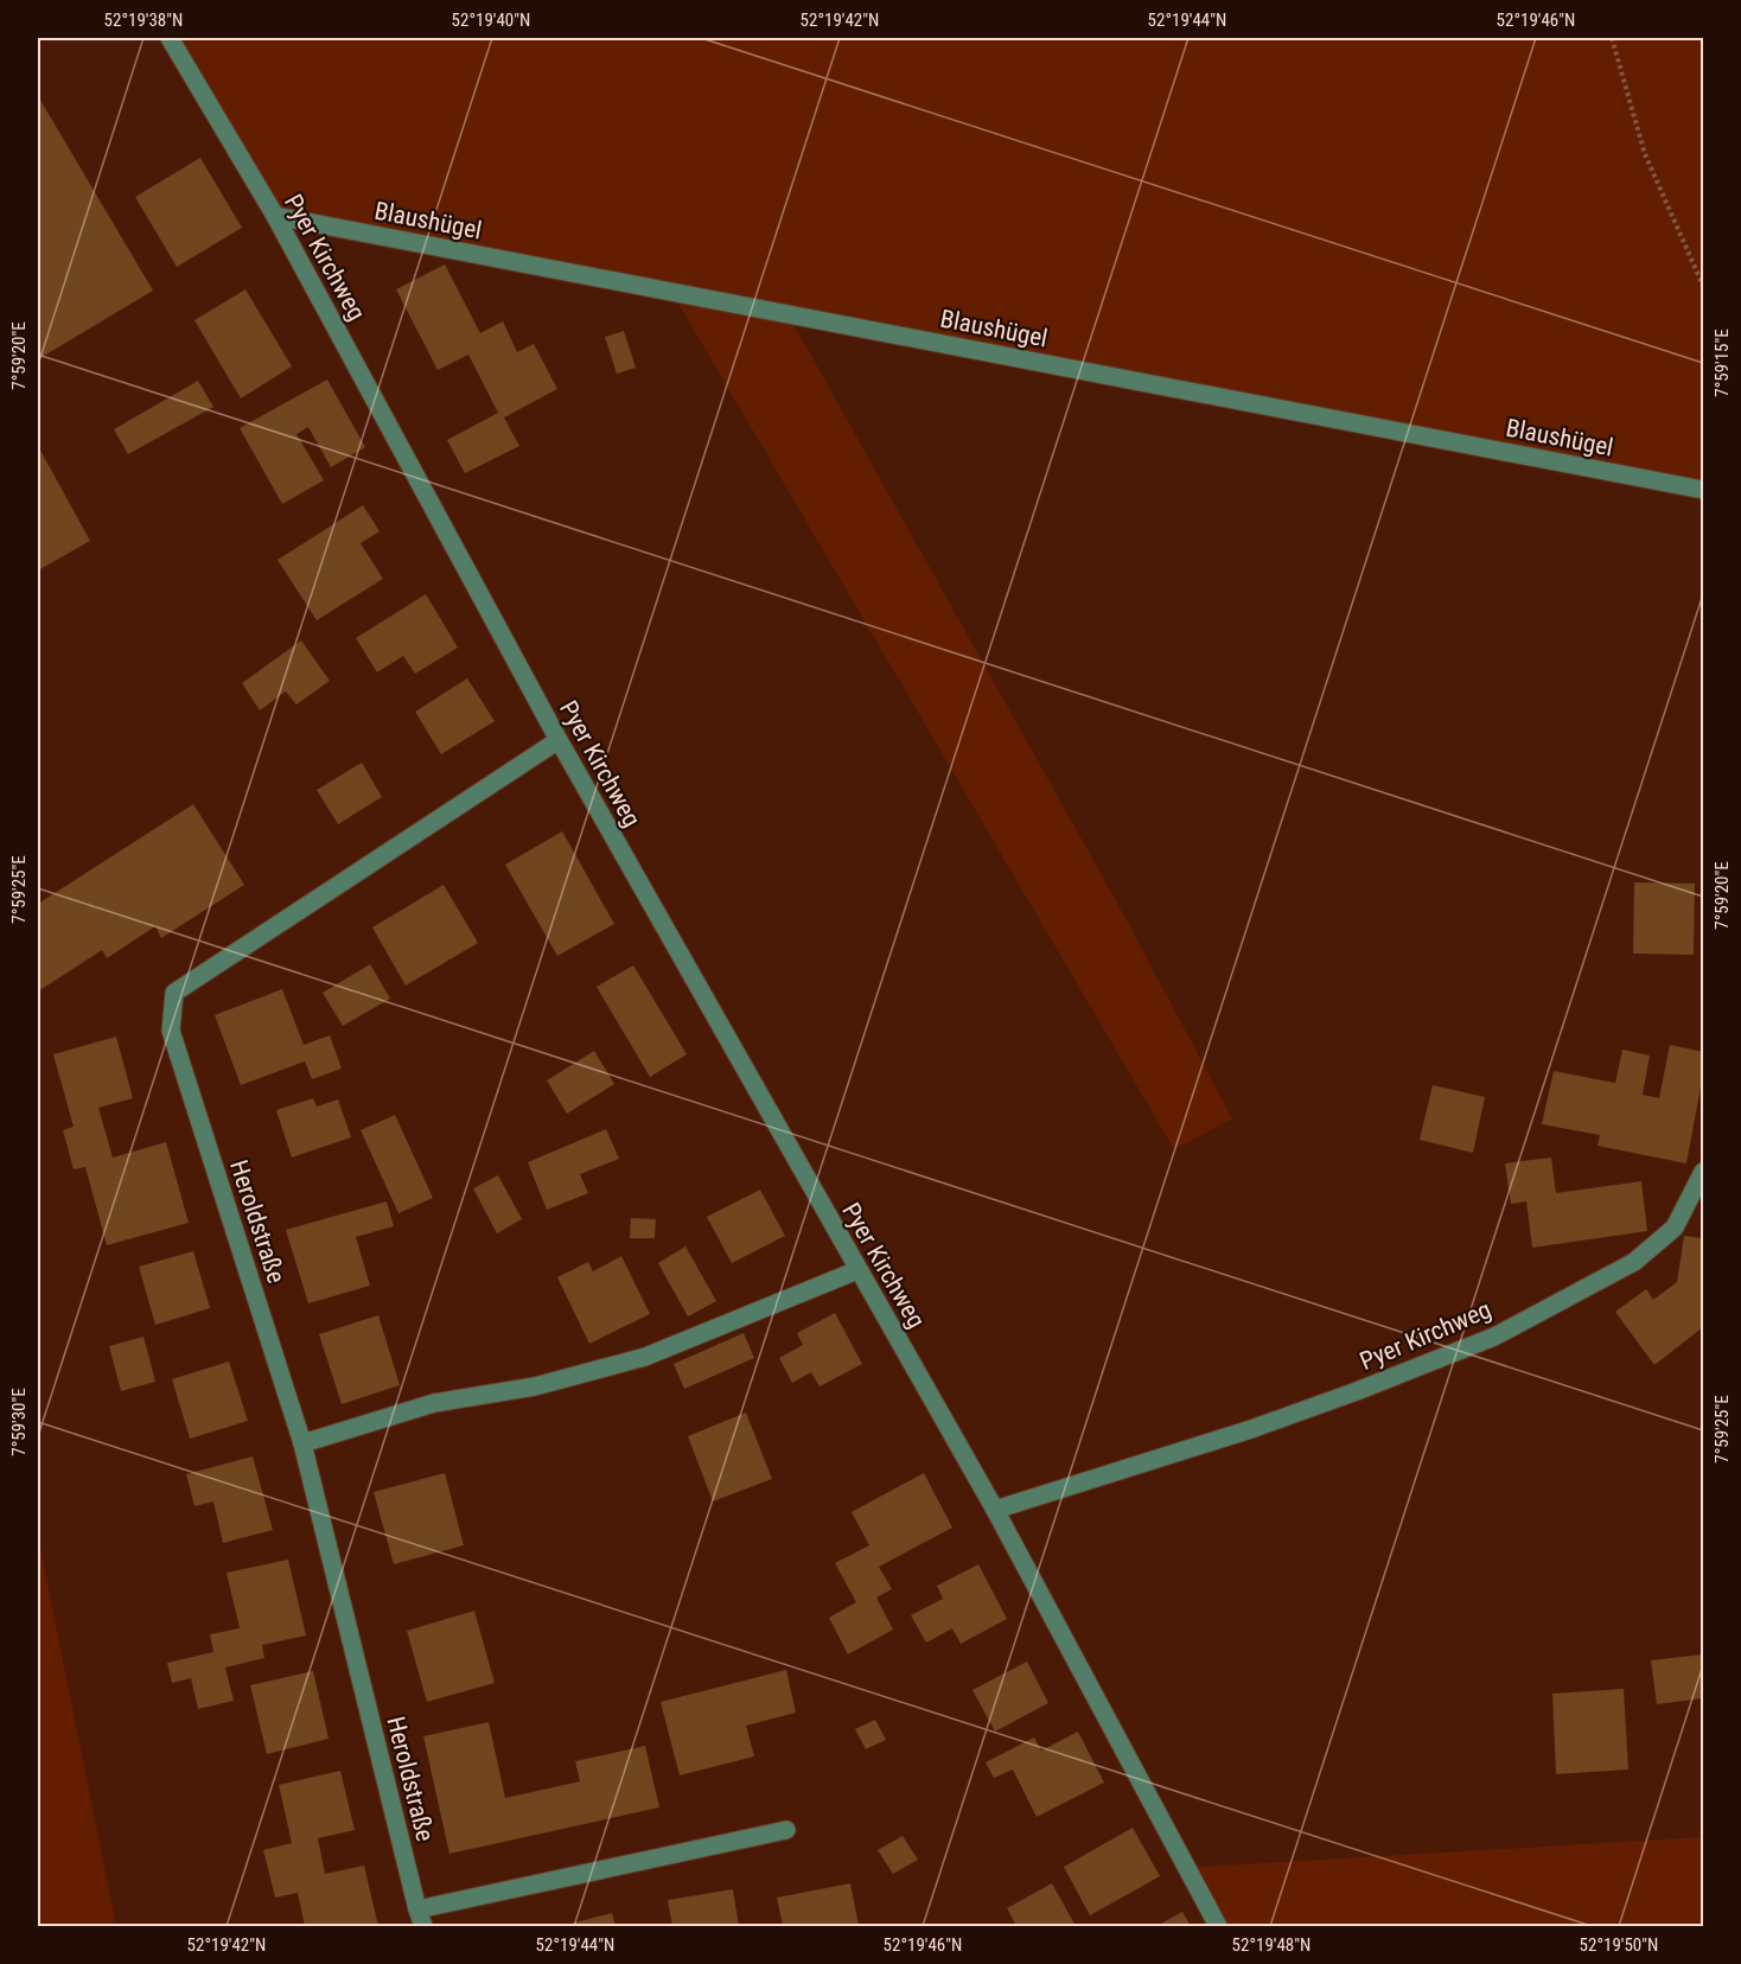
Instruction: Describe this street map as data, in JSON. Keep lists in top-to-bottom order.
{
  "streets": {
    "street": ["Blaushügel", "Pyer Kirchweg", "Heroldstraße"]
  },
  "crossings": [
    ["Blaushügel", "Pyer Kirchweg"],
    ["Pyer Kirchweg", "Heroldstraße"]
  ],
  "coordinates": [
    "52°19'38\"N",
    "52°19'40\"N",
    "52°19'42\"N",
    "52°19'44\"N",
    "52°19'46\"N",
    "7°59'20\"E",
    "7°59'15\"E",
    "7°59'25\"E",
    "7°59'30\"E",
    "52°19'48\"N",
    "52°19'50\"N"
  ]
}
